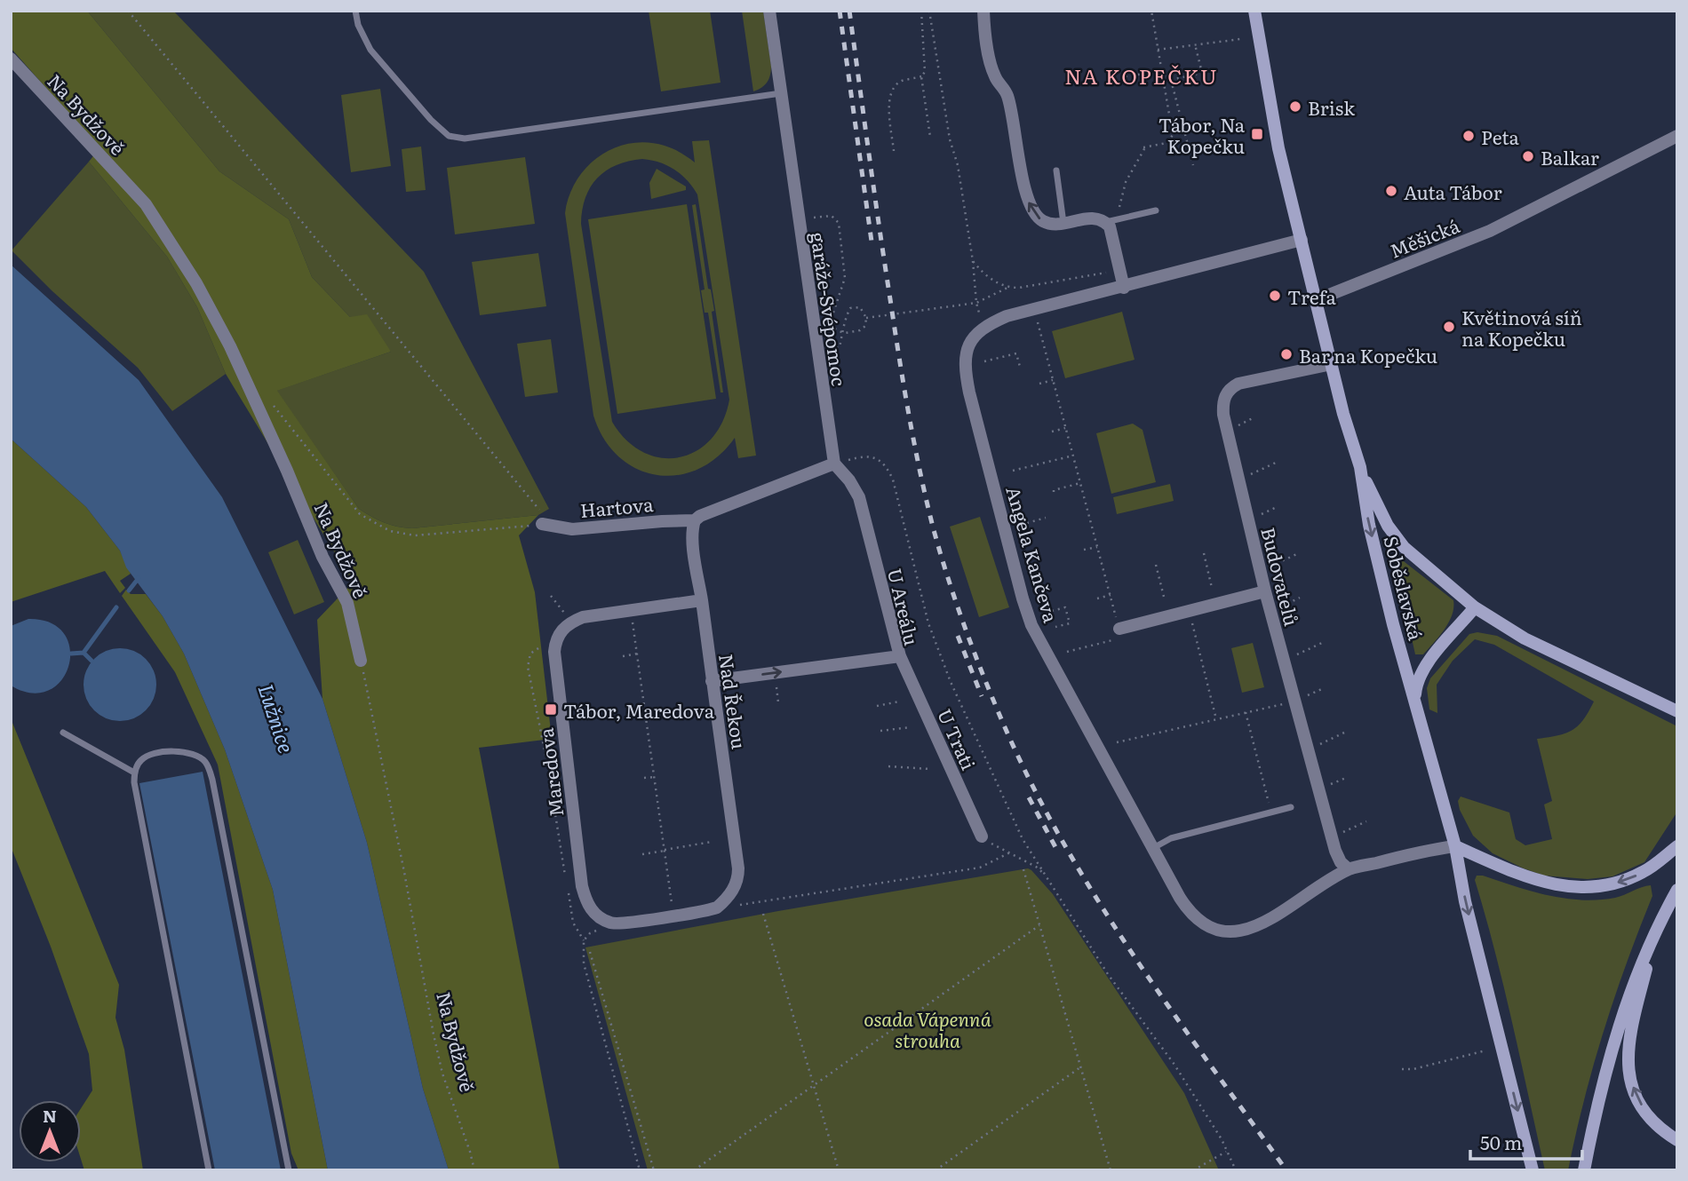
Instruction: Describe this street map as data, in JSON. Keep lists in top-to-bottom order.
{
  "streets": {
    "main road": ["Soběslavská"],
    "street": [
      "Na Bydžově",
      "Měšická",
      "garáže-Svépomoc",
      "Hartova",
      "Angela Kančeva",
      "Budovatelů",
      "U Areálu",
      "Nad Řekou",
      "U Trati",
      "Maredova"
    ]
  },
  "crossings": [
    ["Měšická", "Soběslavská"],
    ["garáže-Svépomoc", "U Areálu"],
    ["Hartova", "Nad Řekou"],
    ["Angela Kančeva", "Budovatelů"],
    ["Angela Kančeva", "Soběslavská"],
    ["Budovatelů", "Soběslavská"],
    ["U Areálu", "Nad Řekou"],
    ["U Areálu", "U Trati"],
    ["Nad Řekou", "Maredova"]
  ],
  "one_way": ["Soběslavská", "U Areálu"],
  "districts": ["NA KOPEČKU"],
  "water": ["Lužnice"],
  "parks": ["osada Vápenná strouha"],
  "places": {
    "other": [
      "Brisk",
      "Peta",
      "Balkar",
      "Auta Tábor",
      "Trefa",
      "Květinová síň na Kopečku",
      "Bar na Kopečku"
    ],
    "transit": ["Tábor, Na Kopečku", "Tábor, Maredova"]
  },
  "scale_bar": "50 m",
  "north": "top"
}
